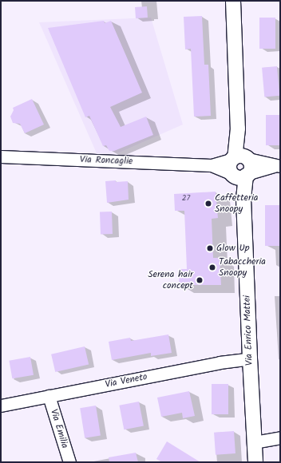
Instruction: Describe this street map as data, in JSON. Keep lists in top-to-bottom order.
{
  "streets": {
    "street": [
      "Via Roncaglie",
      "Via Enrico Mattei",
      "Via Veneto",
      "Via Emilia"
    ]
  },
  "crossings": [
    ["Via Roncaglie", "Via Enrico Mattei"],
    ["Via Enrico Mattei", "Via Veneto"],
    ["Via Veneto", "Via Emilia"]
  ],
  "places": [
    "Caffetteria Snoopy",
    "Glow Up",
    "Tabaccheria Snoopy",
    "Serena hair concept"
  ],
  "house_numbers": ["27"]
}
